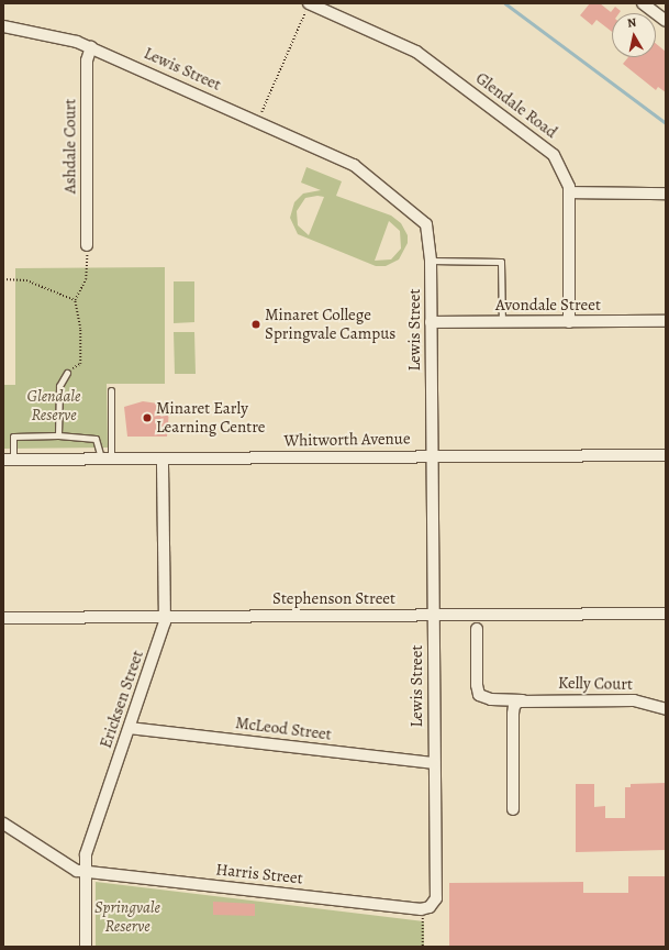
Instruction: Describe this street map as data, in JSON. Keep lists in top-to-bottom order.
{
  "streets": {
    "street": [
      "Lewis Street",
      "Glendale Road",
      "Ashdale Court",
      "Avondale Street",
      "Whitworth Avenue",
      "Stephenson Street",
      "Kelly Court",
      "Ericksen Street",
      "McLeod Street",
      "Harris Street"
    ]
  },
  "crossings": [
    ["Lewis Street", "Ashdale Court"],
    ["Lewis Street", "Avondale Street"],
    ["Lewis Street", "Whitworth Avenue"],
    ["Lewis Street", "Stephenson Street"],
    ["Lewis Street", "McLeod Street"],
    ["Lewis Street", "Harris Street"],
    ["Glendale Road", "Avondale Street"],
    ["Whitworth Avenue", "Ericksen Street"],
    ["Stephenson Street", "Ericksen Street"],
    ["Ericksen Street", "McLeod Street"],
    ["Ericksen Street", "Harris Street"]
  ],
  "parks": ["Glendale Reserve", "Springvale Reserve"],
  "places": ["Minaret College Springvale Campus", "Minaret Early Learning Centre"],
  "north": "top"
}
